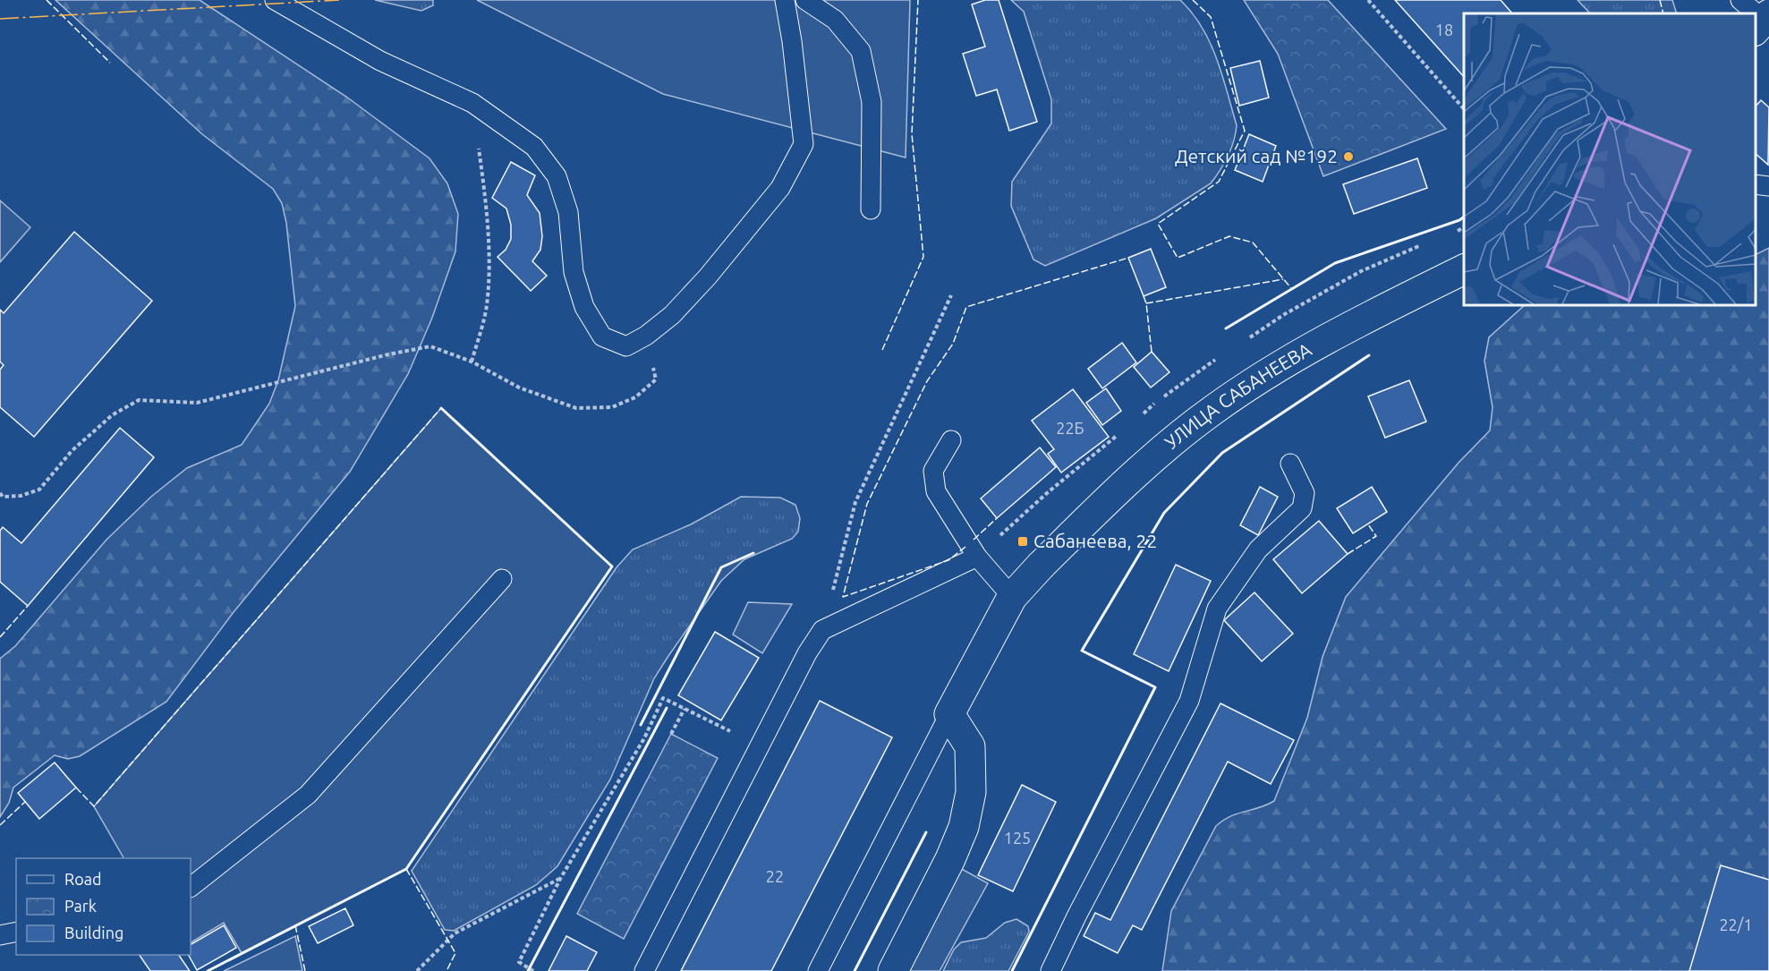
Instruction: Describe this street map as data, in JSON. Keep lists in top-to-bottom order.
{
  "streets": {
    "street": ["УЛИЦА САБАНЕЕВА"]
  },
  "places": {
    "other": ["Детский сад №192"],
    "transit": ["Сабанеева, 22"]
  },
  "house_numbers": [
    "18",
    "22Б",
    "125",
    "22",
    "22/1"
  ],
  "legend": ["Road", "Park", "Building"]
}
